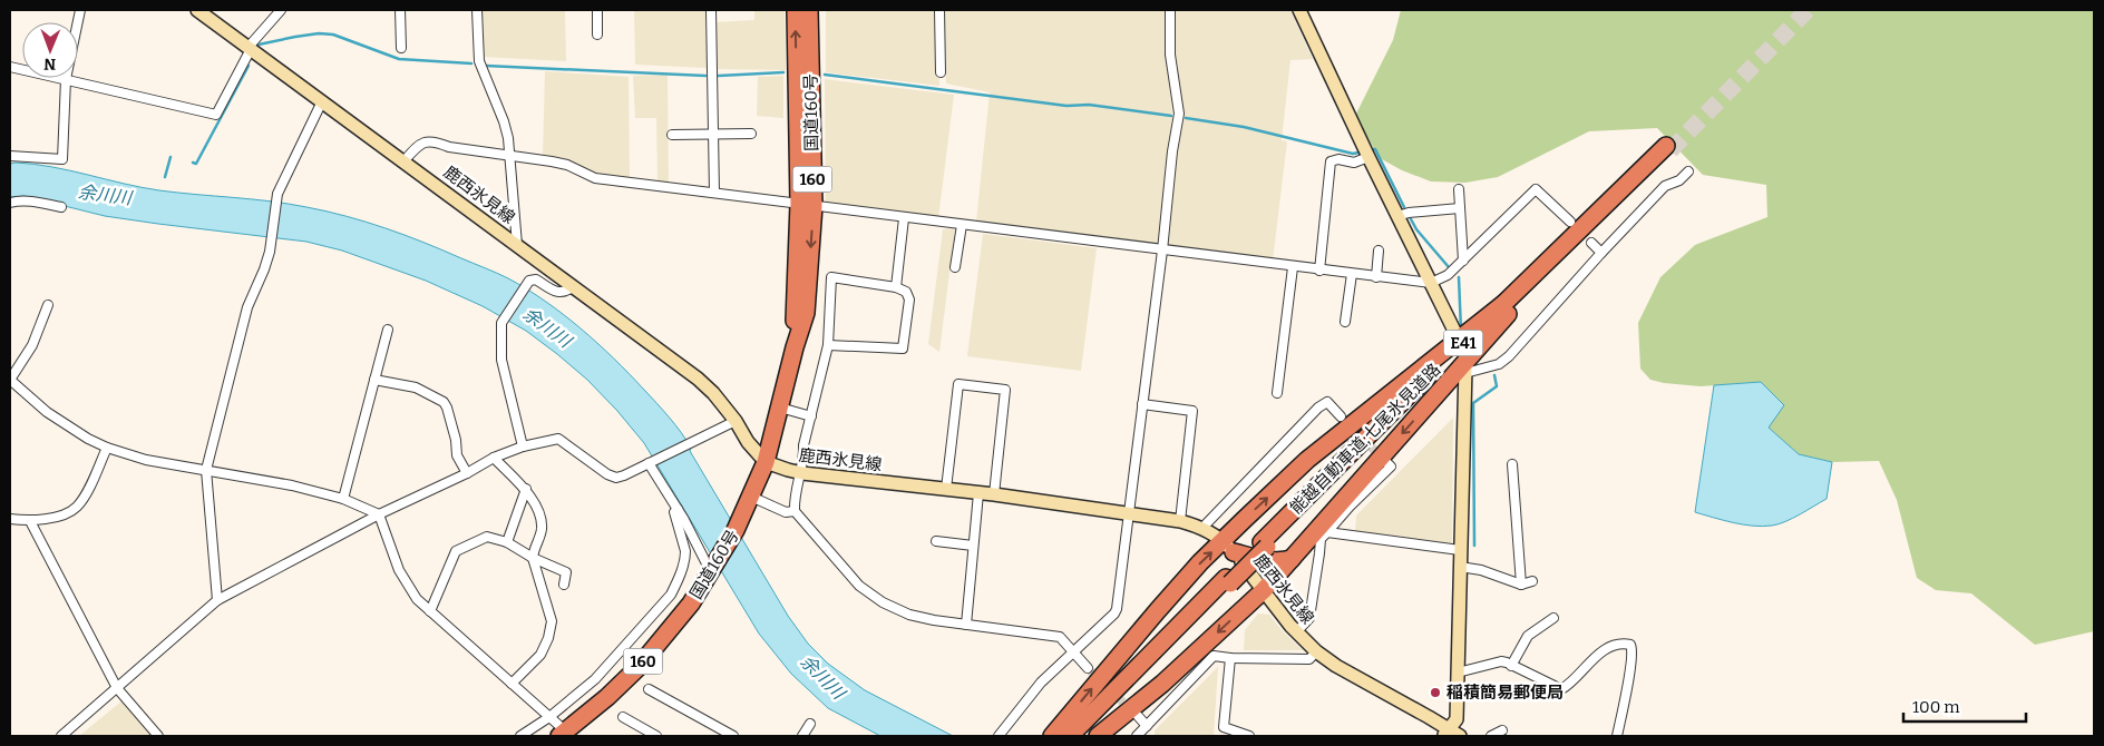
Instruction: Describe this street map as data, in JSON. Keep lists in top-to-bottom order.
{
  "streets": {
    "highway": [
      "国道160号",
      "160",
      "E41",
      "能越自動車道;七尾氷見道路"
    ],
    "main road": ["鹿西氷見線"]
  },
  "crossings": [
    ["国道160号", "鹿西氷見線"]
  ],
  "water": ["余川川"],
  "places": ["稲積簡易郵便局"],
  "scale_bar": "100 m",
  "north": "bottom"
}
